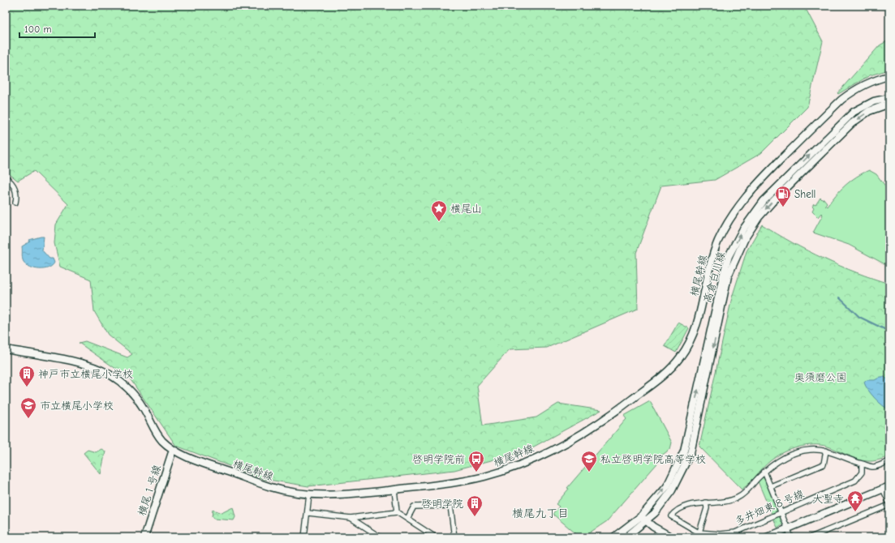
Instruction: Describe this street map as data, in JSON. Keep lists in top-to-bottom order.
{
  "streets": {
    "street": [
      "横尾幹線",
      "高倉白川線",
      "横尾１号線",
      "多井畑東８号線"
    ]
  },
  "crossings": [
    ["横尾幹線", "横尾１号線"]
  ],
  "districts": ["横尾九丁目"],
  "parks": ["奥須磨公園"],
  "places": {
    "fuel station": ["Shell"],
    "place": ["横尾山"],
    "building": ["神戸市立横尾小学校", "啓明学院"],
    "school or university": ["市立横尾小学校", "私立啓明学院高等学校"],
    "bus stop": ["啓明学院前"],
    "temple": ["大聖寺"]
  },
  "scale_bar": "100 m"
}
